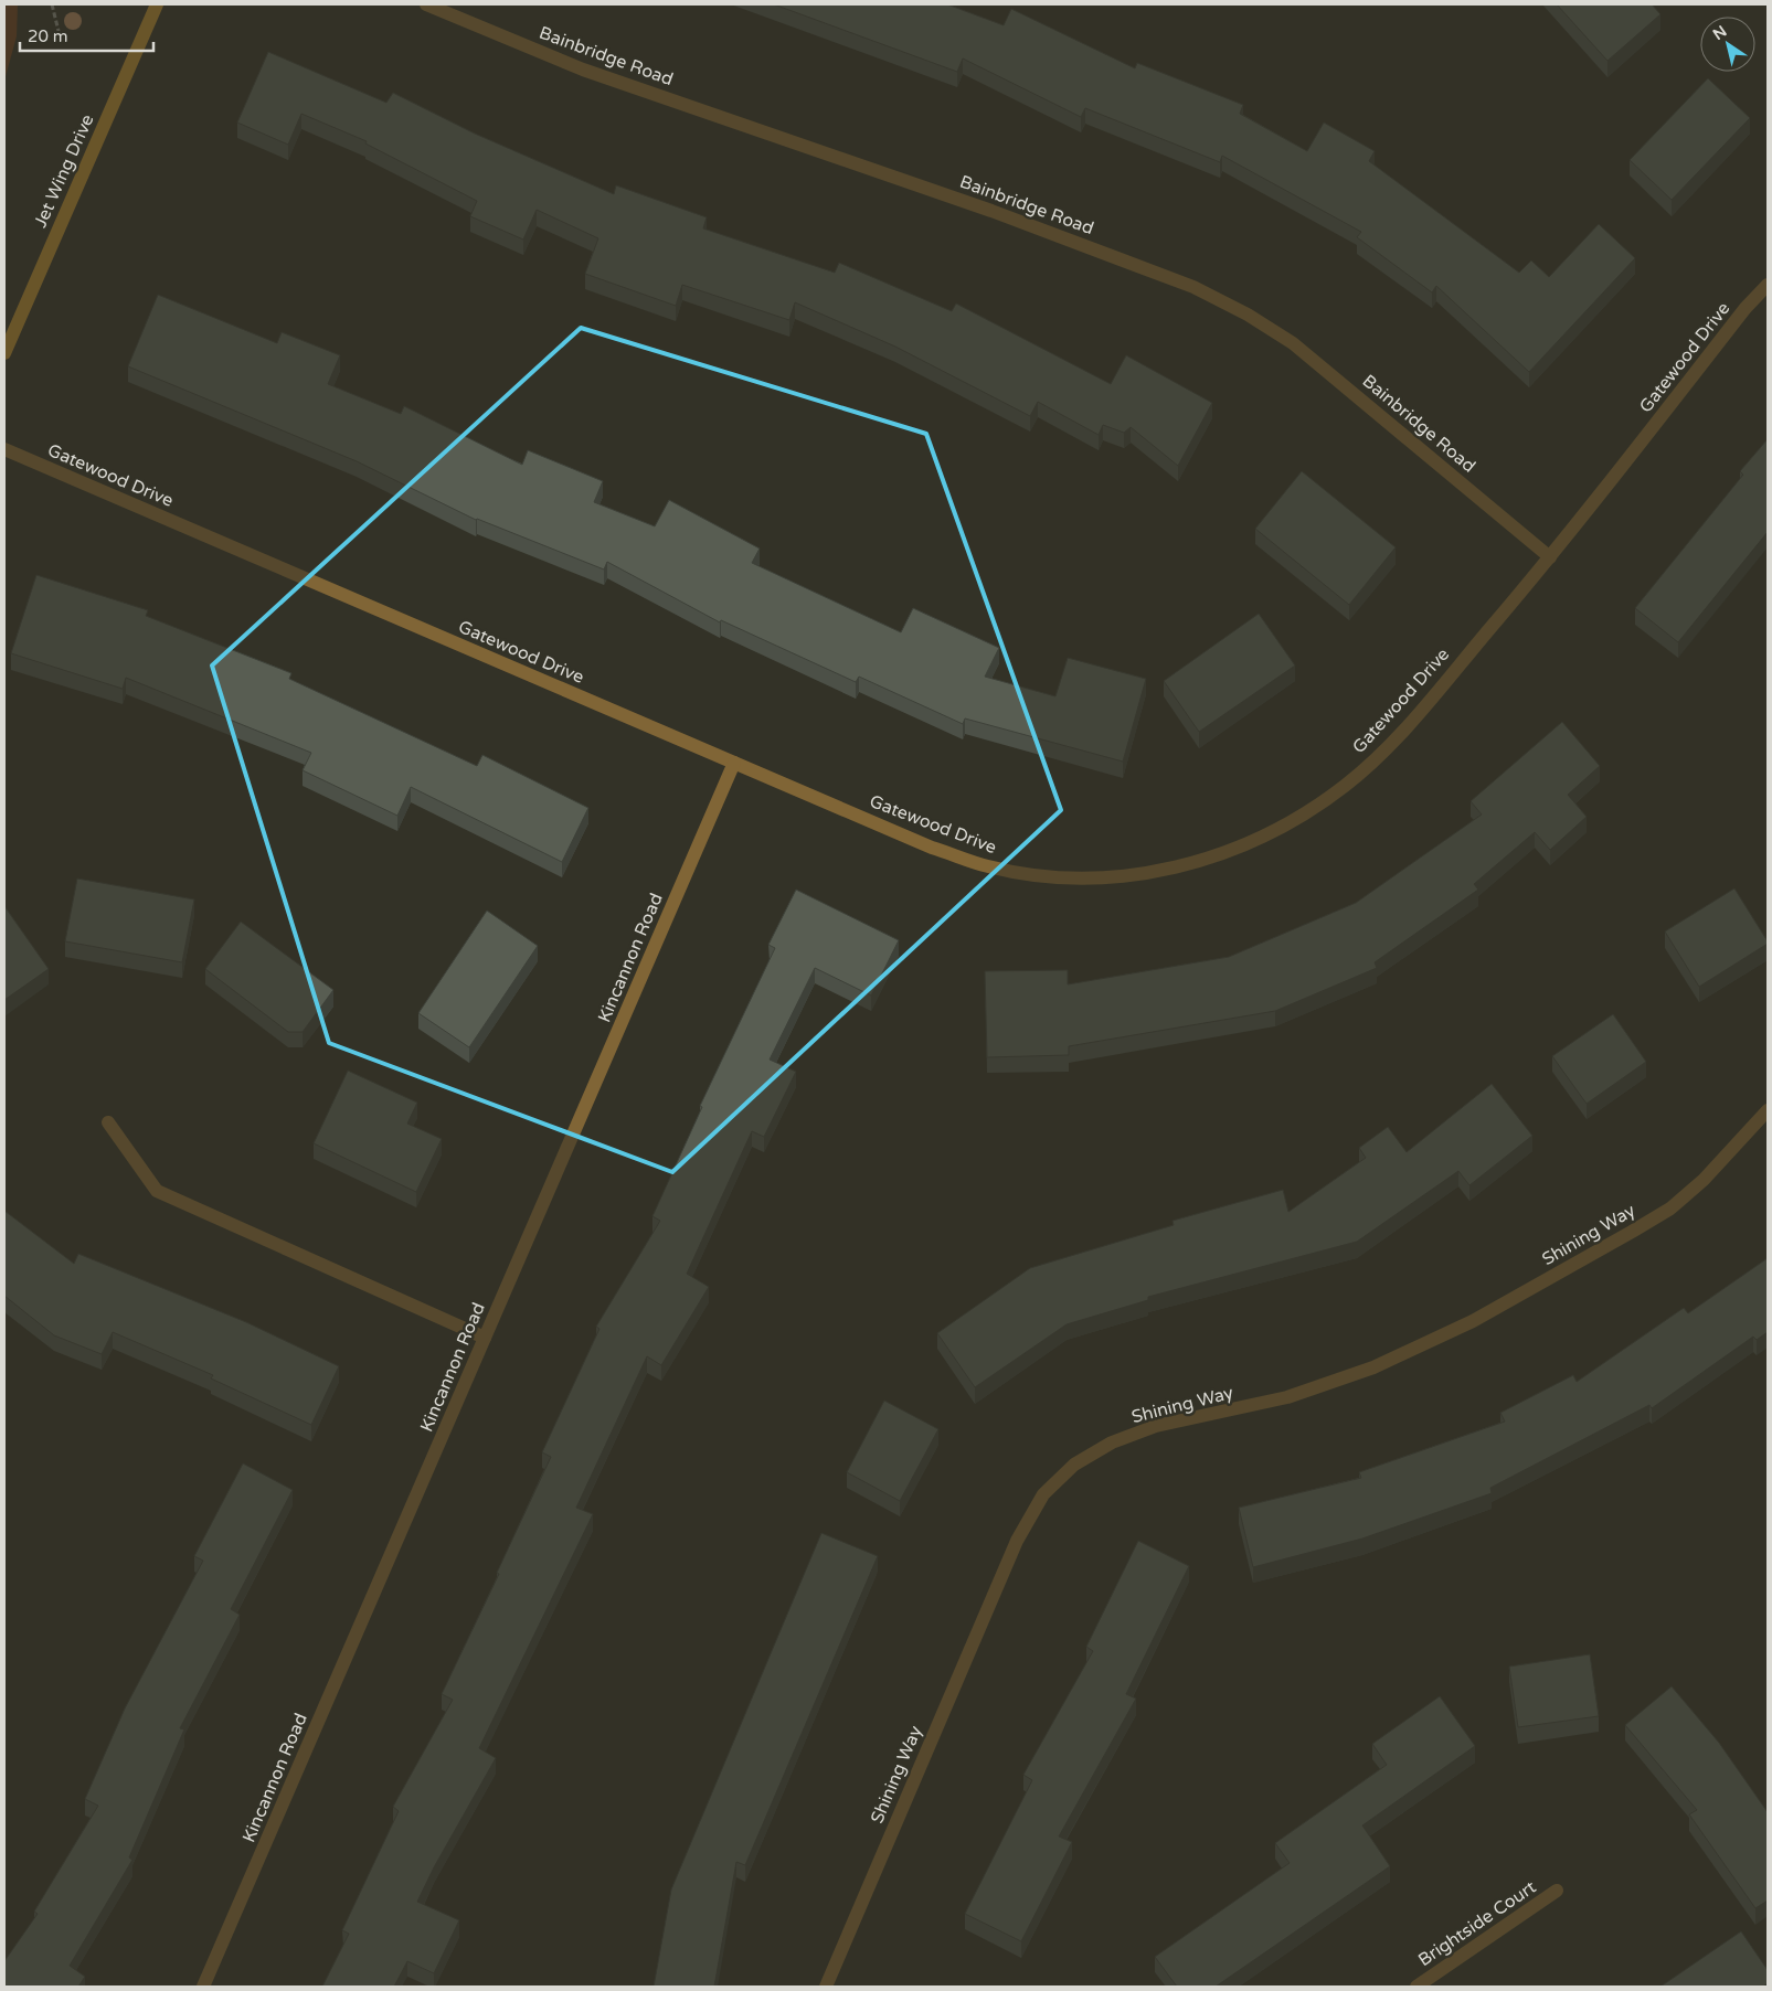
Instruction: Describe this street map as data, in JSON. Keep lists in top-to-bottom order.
{
  "streets": {
    "main road": ["Jet Wing Drive"],
    "street": [
      "Bainbridge Road",
      "Gatewood Drive",
      "Kincannon Road",
      "Shining Way",
      "Brightside Court"
    ]
  },
  "crossings": [
    ["Bainbridge Road", "Gatewood Drive"],
    ["Gatewood Drive", "Kincannon Road"]
  ],
  "scale_bar": "20 m",
  "north": "top left"
}
